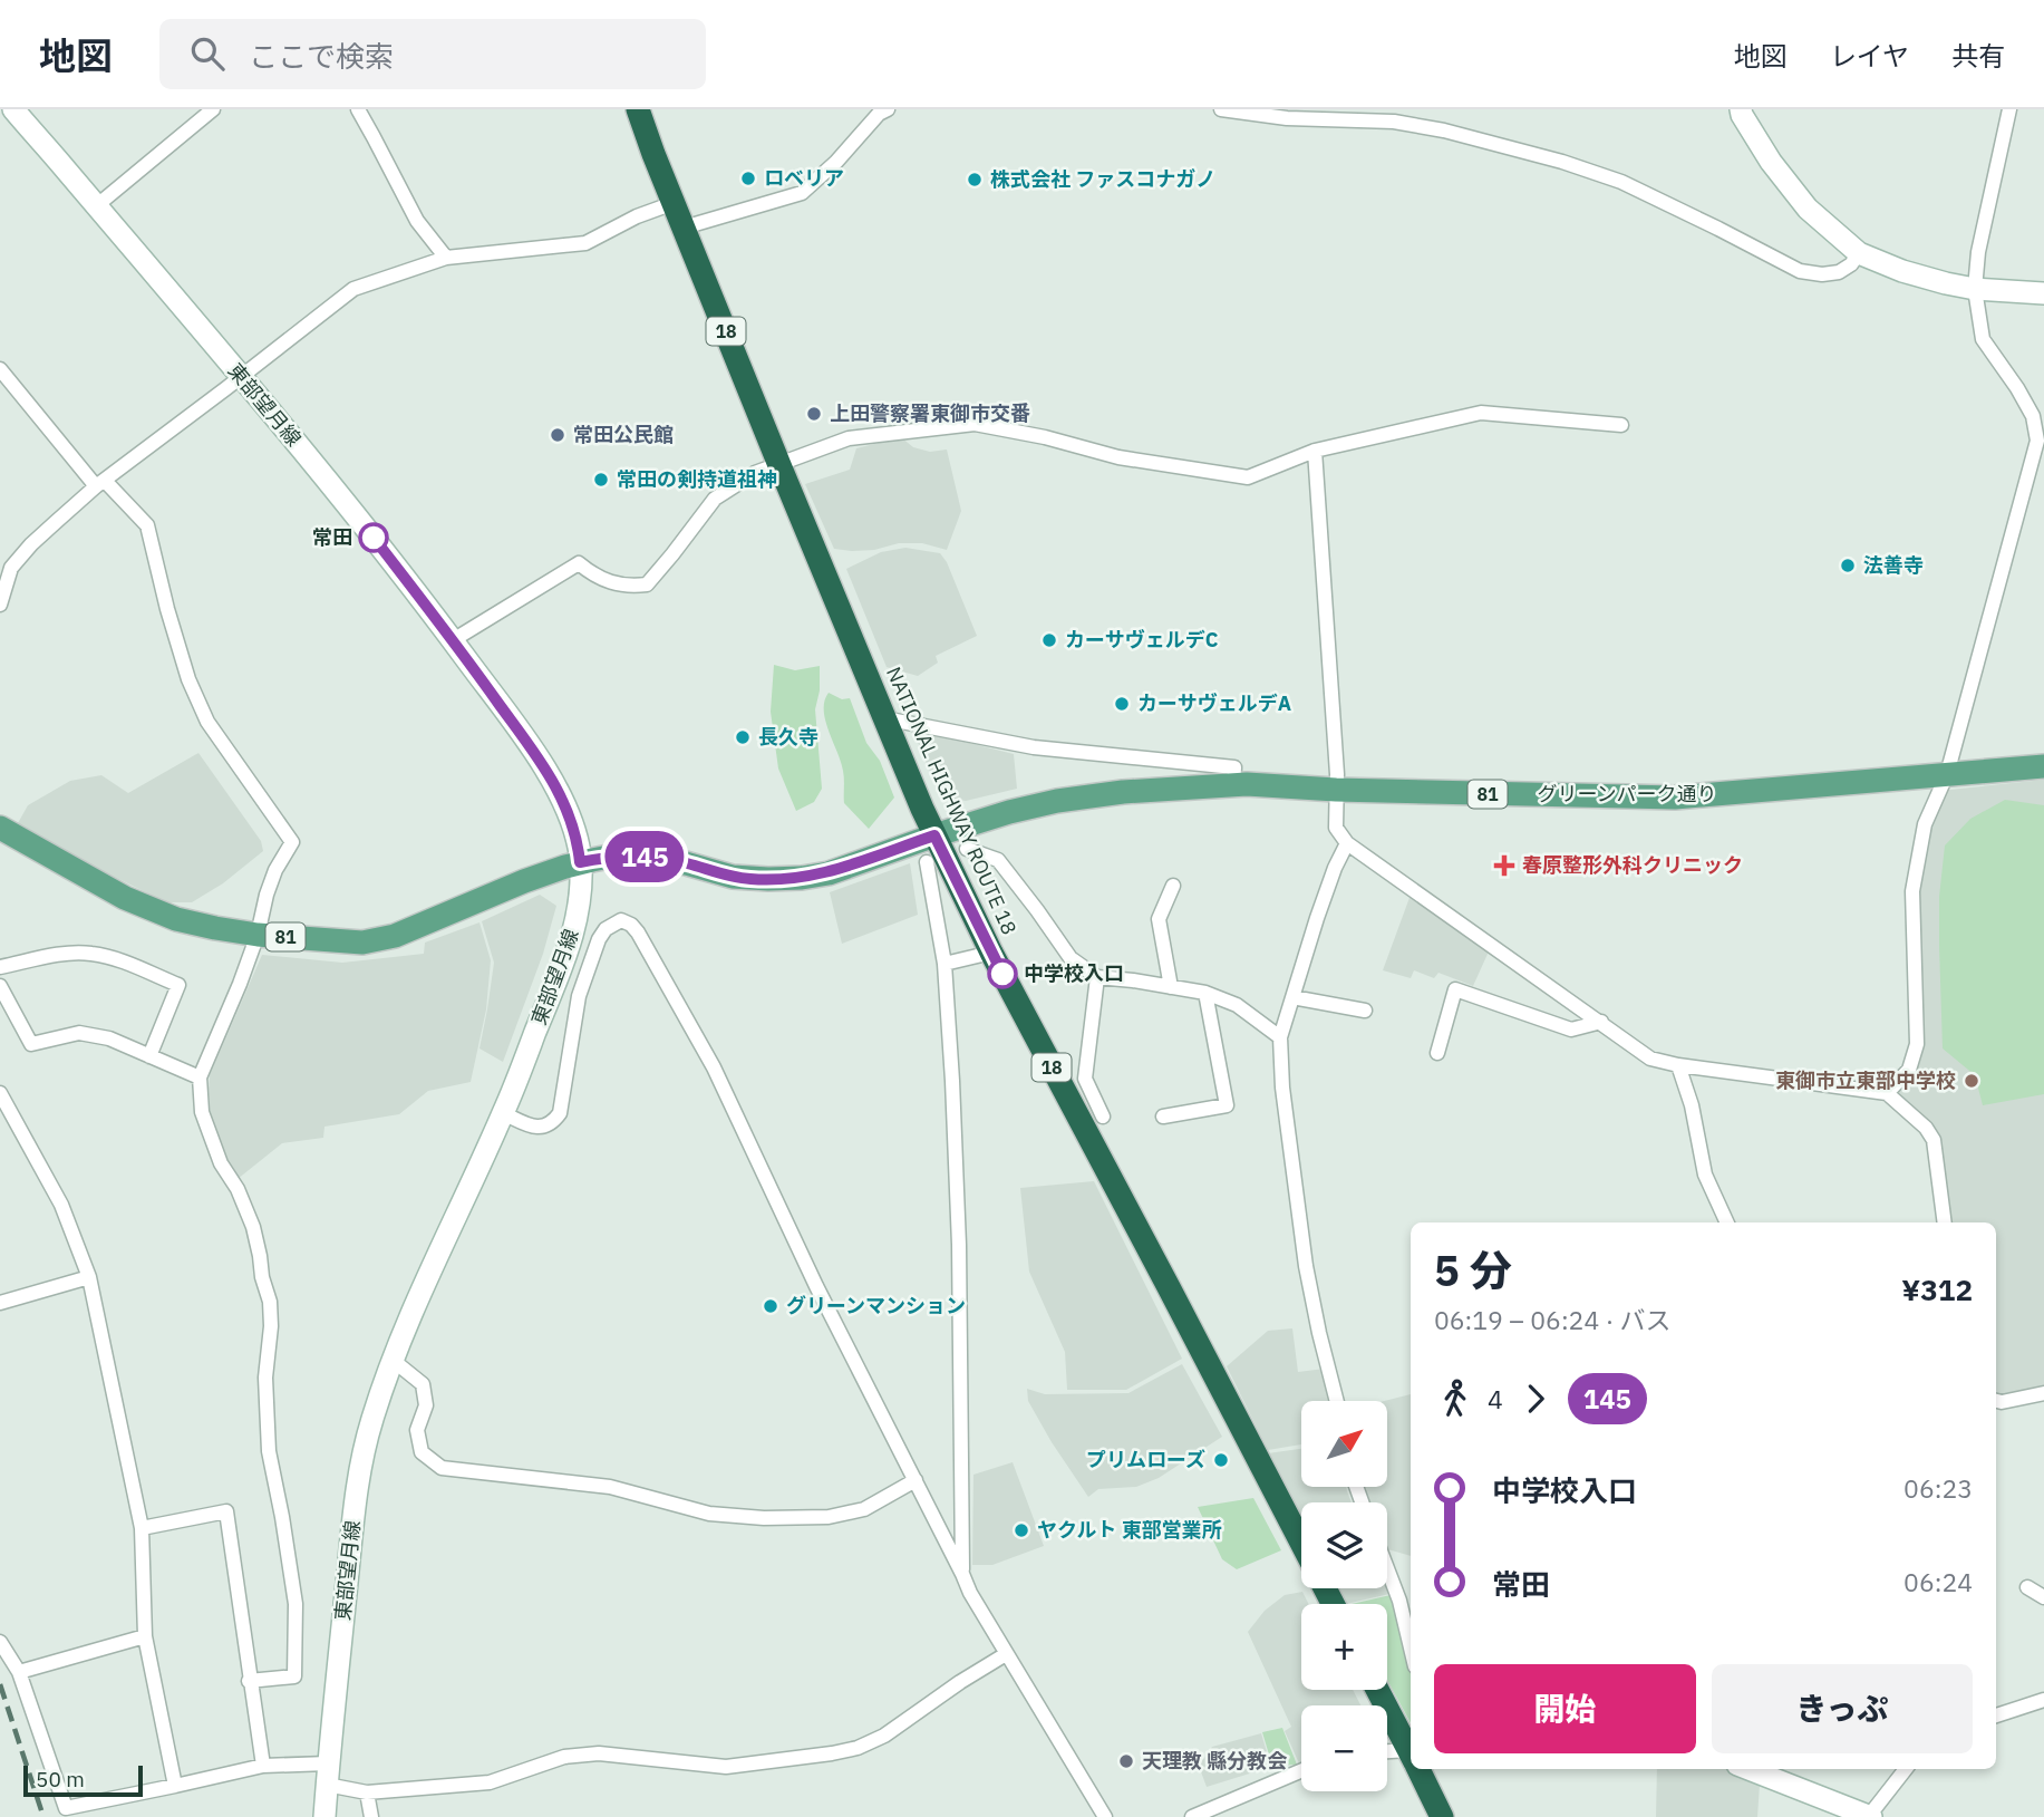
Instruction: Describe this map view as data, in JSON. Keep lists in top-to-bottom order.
{
  "streets": {
    "highway": ["18", "NATIONAL HIGHWAY ROUTE 18"],
    "main road": ["東部望月線", "81", "グリーンパーク通り"]
  },
  "crossings": [
    ["東部望月線", "81"],
    ["81", "グリーンパーク通り"],
    ["81", "NATIONAL HIGHWAY ROUTE 18"],
    ["グリーンパーク通り", "NATIONAL HIGHWAY ROUTE 18"]
  ],
  "places": {
    "other": [
      "ロベリア",
      "株式会社 ファスコナガノ",
      "上田警察署東御市交番",
      "常田公民館",
      "常田の剣持道祖神",
      "常田",
      "法善寺",
      "カーサヴェルデC",
      "カーサヴェルデA",
      "長久寺",
      "中学校入口",
      "東御市立東部中学校",
      "グリーンマンション",
      "プリムローズ",
      "ヤクルト 東部営業所",
      "天理教 縣分教会"
    ],
    "health": ["春原整形外科クリニック"]
  },
  "lines": ["bus line 145"],
  "scale_bar": "50 m",
  "north": "top right",
  "page": {
    "header": "地図",
    "search": "ここで検索",
    "nav": ["地図", "レイヤ", "共有"],
    "on_map": "145",
    "heading": ["5 分", "06:19 – 06:24 · バス", "¥312"],
    "legs": ["4", "145"],
    "map_buttons": ["+", "−"],
    "list": [
      {
        "name": "中学校入口",
        "value": "06:23"
      },
      {
        "name": "常田",
        "value": "06:24"
      }
    ],
    "buttons": ["開始", "きっぷ"],
    "scale": "50 m"
  }
}
